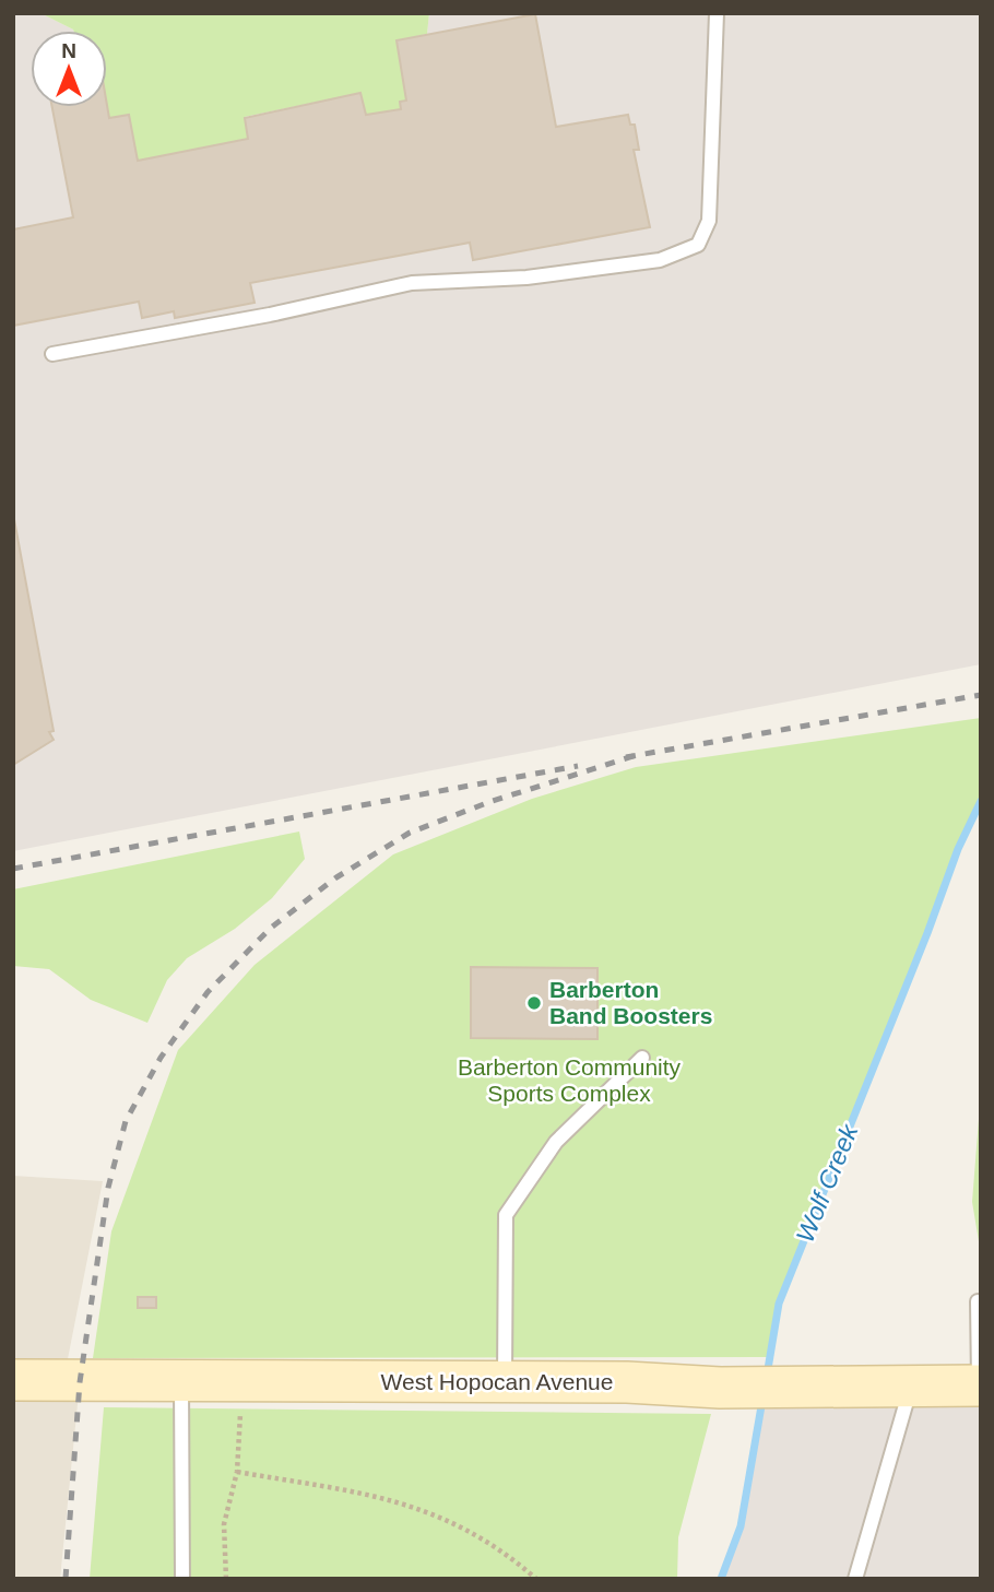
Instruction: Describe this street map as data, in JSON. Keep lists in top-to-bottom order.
{
  "streets": {
    "street": ["West Hopocan Avenue"]
  },
  "water": ["Wolf Creek"],
  "parks": ["Barberton Community Sports Complex"],
  "places": ["Barberton Band Boosters"],
  "north": "top"
}
